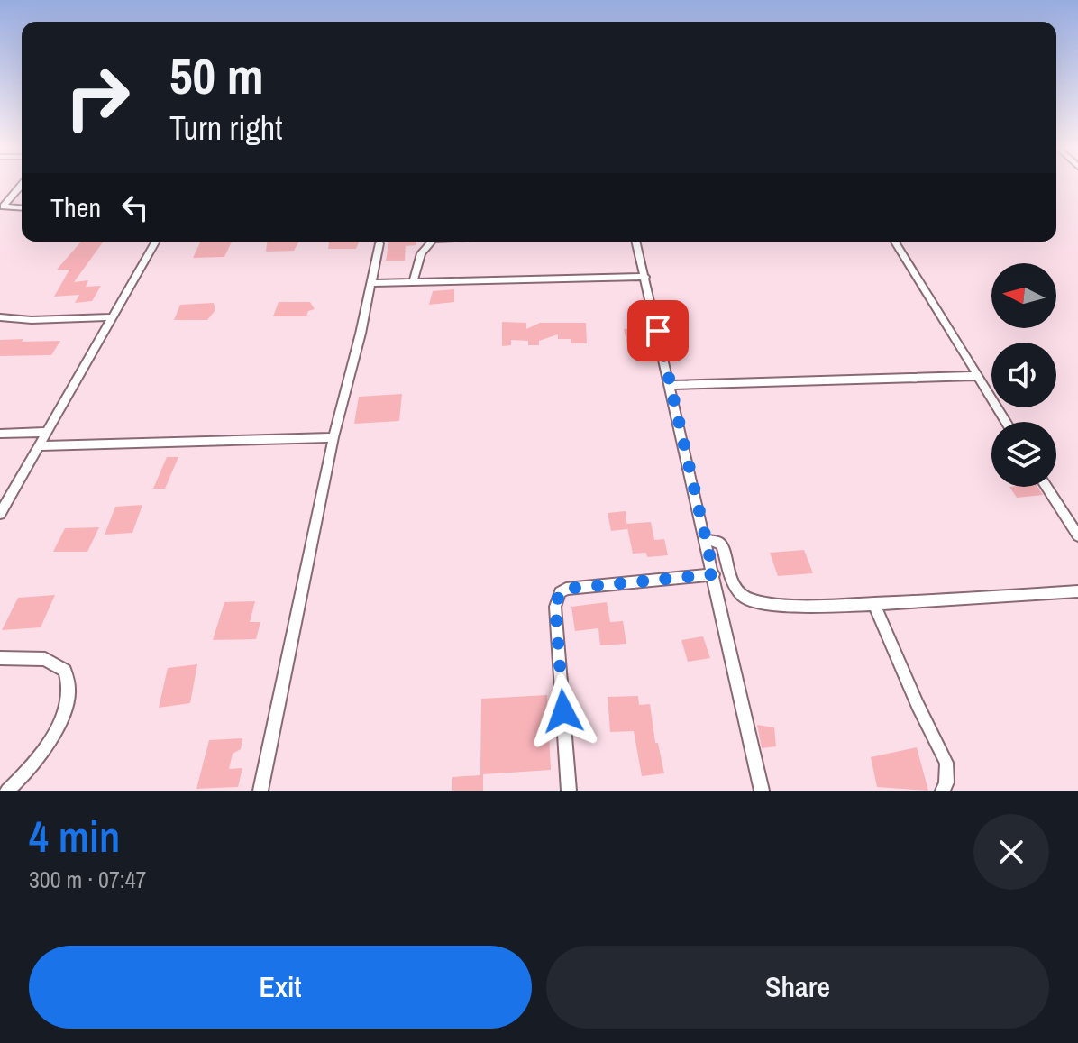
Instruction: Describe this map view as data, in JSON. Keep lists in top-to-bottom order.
{
  "north": "left",
  "page": {
    "turn": ["50 m", "Turn right"],
    "then": "Then",
    "heading": ["4 min", "300 m · 07:47"],
    "buttons": ["Exit", "Share"]
  }
}
